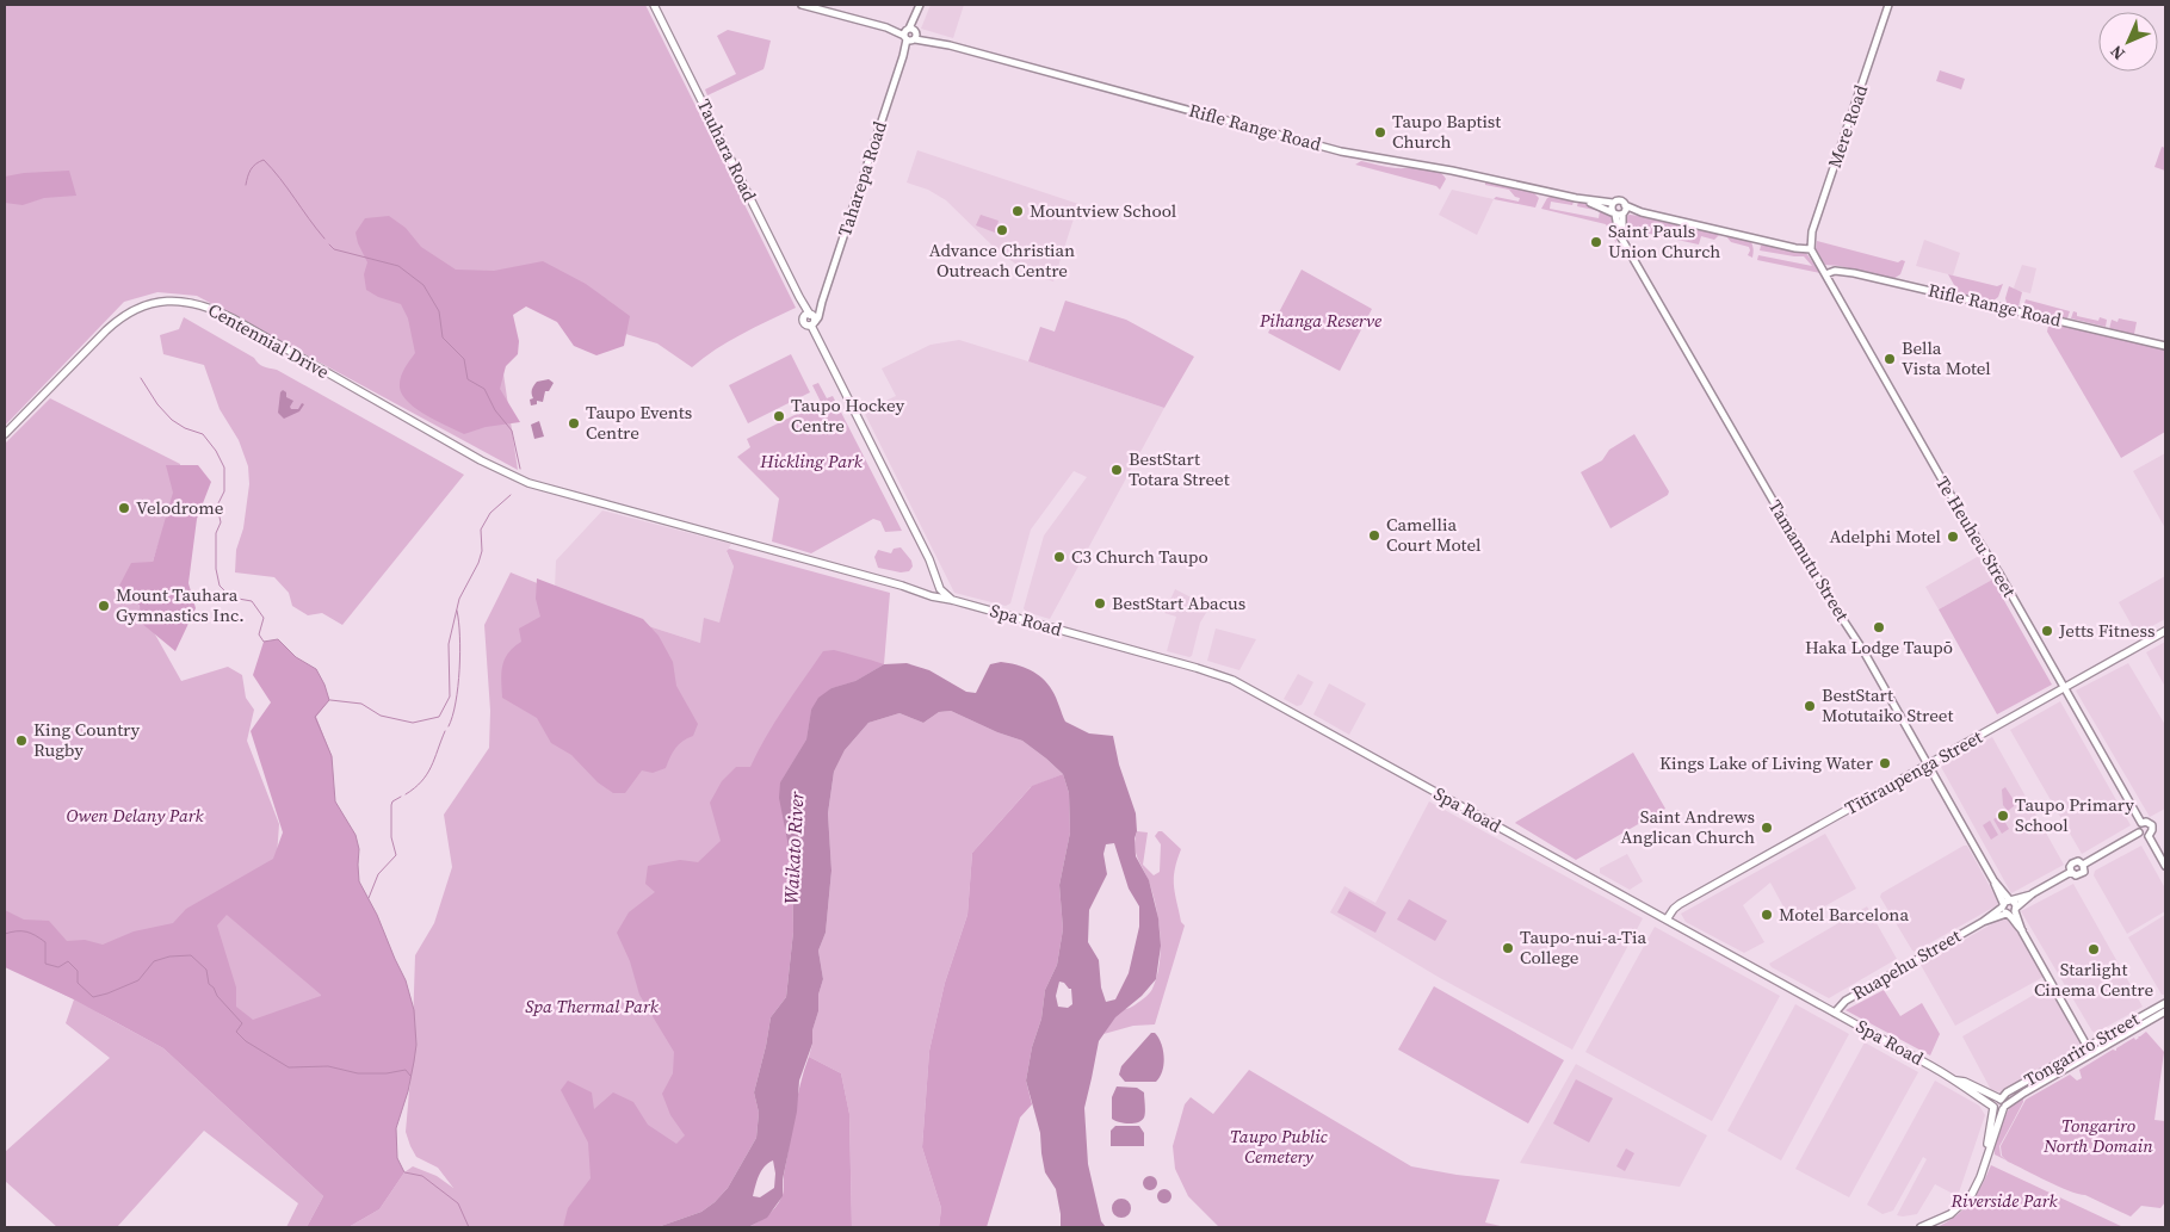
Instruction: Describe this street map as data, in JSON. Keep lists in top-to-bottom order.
{
  "streets": {
    "main road": [
      "Tauhara Road",
      "Centennial Drive",
      "Spa Road",
      "Tītīraupenga Street"
    ],
    "street": [
      "Mere Road",
      "Rifle Range Road",
      "Taharepa Road",
      "Te Heuheu Street",
      "Tamamutu Street",
      "Ruapehu Street",
      "Tongariro Street"
    ]
  },
  "crossings": [
    ["Mere Road", "Rifle Range Road"],
    ["Mere Road", "Te Heuheu Street"],
    ["Rifle Range Road", "Taharepa Road"],
    ["Rifle Range Road", "Te Heuheu Street"],
    ["Rifle Range Road", "Tamamutu Street"],
    ["Tauhara Road", "Taharepa Road"],
    ["Centennial Drive", "Spa Road"],
    ["Te Heuheu Street", "Tītīraupenga Street"],
    ["Te Heuheu Street", "Ruapehu Street"],
    ["Tamamutu Street", "Tītīraupenga Street"],
    ["Tamamutu Street", "Ruapehu Street"],
    ["Tamamutu Street", "Tongariro Street"],
    ["Spa Road", "Tītīraupenga Street"],
    ["Spa Road", "Ruapehu Street"],
    ["Spa Road", "Tongariro Street"]
  ],
  "water": ["Waikato River"],
  "parks": [
    "Pihanga Reserve",
    "Hickling Park",
    "Owen Delany Park",
    "Spa Thermal Park",
    "Tongariro North Domain",
    "Taupo Public Cemetery",
    "Riverside Park"
  ],
  "places": [
    "Taupo Baptist Church",
    "Mountview School",
    "Advance Christian Outreach Centre",
    "Saint Pauls Union Church",
    "Bella Vista Motel",
    "Taupo Hockey Centre",
    "Taupo Events Centre",
    "BestStart Totara Street",
    "Velodrome",
    "Camellia Court Motel",
    "Adelphi Motel",
    "C3 Church Taupo",
    "BestStart Abacus",
    "Mount Tauhara Gymnastics Inc.",
    "Haka Lodge Taupō",
    "Jetts Fitness",
    "BestStart Motutaiko Street",
    "King Country Rugby",
    "Kings Lake of Living Water",
    "Taupo Primary School",
    "Saint Andrews Anglican Church",
    "Motel Barcelona",
    "Taupo-nui-a-Tia College",
    "Starlight Cinema Centre"
  ],
  "north": "bottom left"
}
